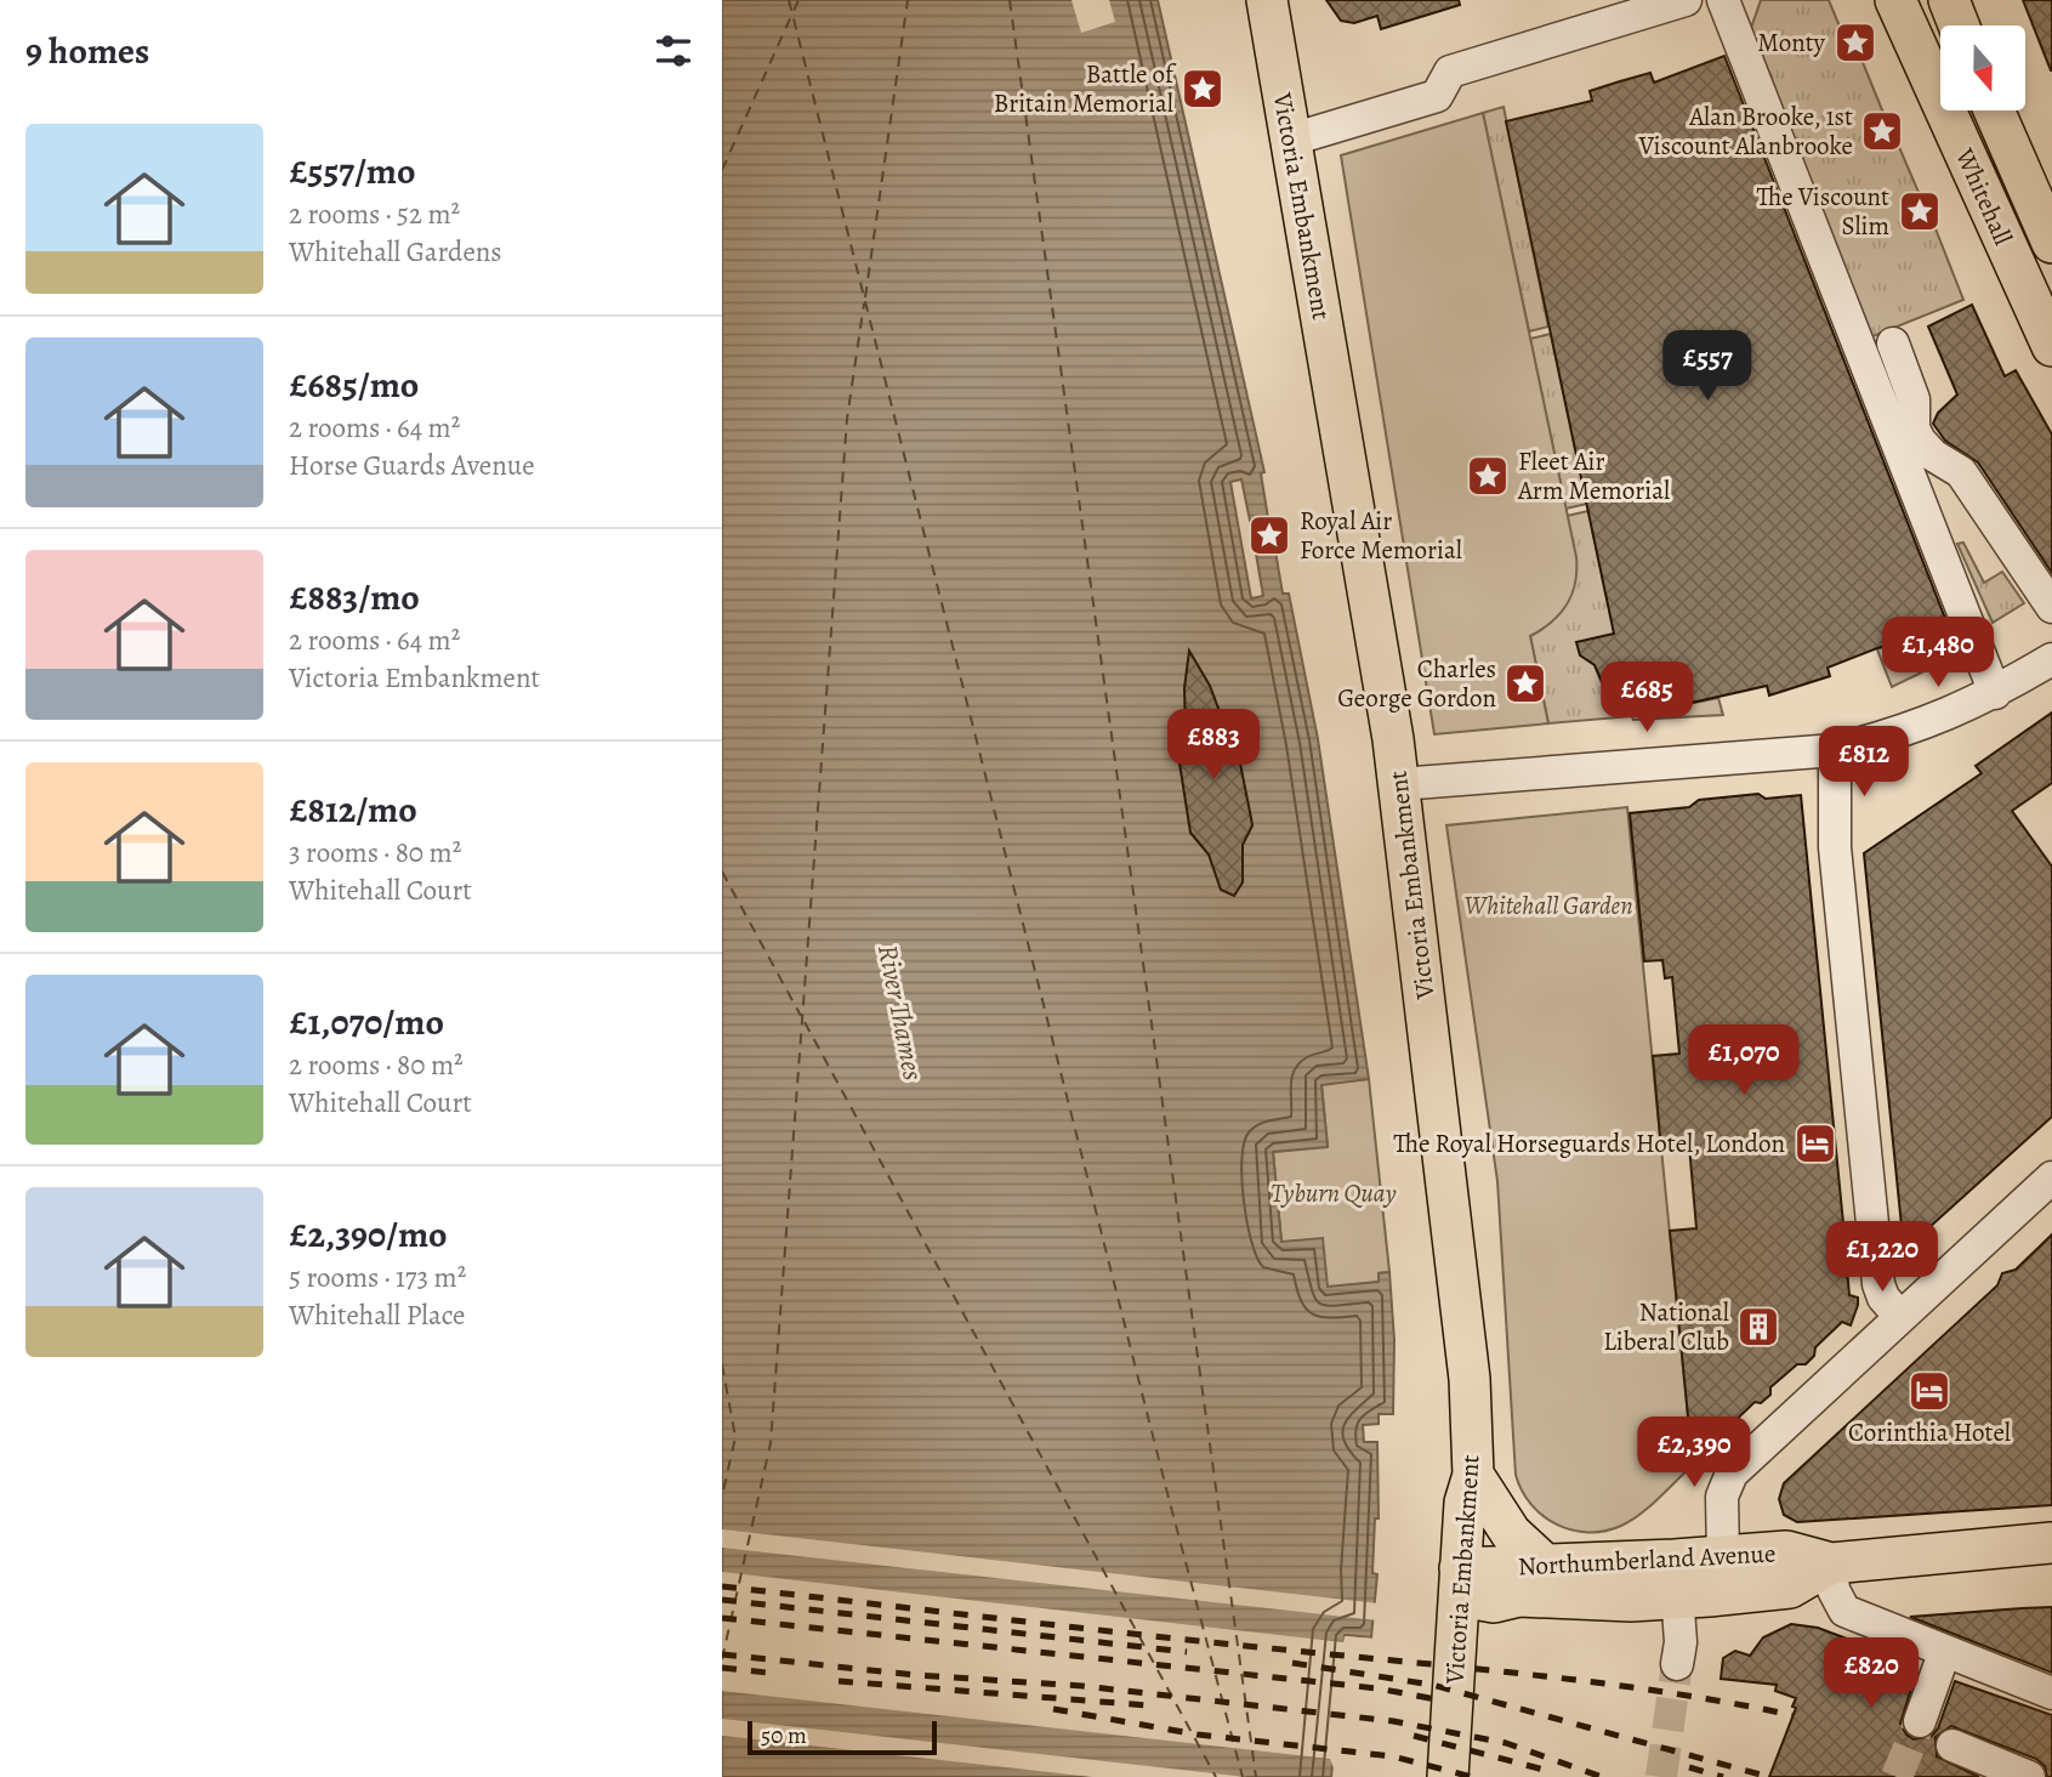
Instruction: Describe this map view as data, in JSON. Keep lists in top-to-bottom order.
{
  "streets": {
    "main road": ["Whitehall", "Victoria Embankment", "Northumberland Avenue"]
  },
  "crossings": [
    ["Victoria Embankment", "Northumberland Avenue"]
  ],
  "water": ["River Thames"],
  "parks": ["Whitehall Garden", "Tyburn Quay"],
  "places": {
    "place": [
      "Monty",
      "Battle of Britain Memorial",
      "Alan Brooke, 1st Viscount Alanbrooke",
      "The Viscount Slim",
      "Fleet Air Arm Memorial",
      "Royal Air Force Memorial",
      "Charles George Gordon"
    ],
    "hotel": ["The Royal Horseguards Hotel, London", "Corinthia Hotel"],
    "building": ["National Liberal Club"]
  },
  "scale_bar": "50 m",
  "north": "bottom",
  "page": {
    "heading": "9 homes",
    "list": [
      {
        "name": "£557/mo",
        "note": "2 rooms · 52 m² · Whitehall Gardens"
      },
      {
        "name": "£685/mo",
        "note": "2 rooms · 64 m² · Horse Guards Avenue"
      },
      {
        "name": "£883/mo",
        "note": "2 rooms · 64 m² · Victoria Embankment"
      },
      {
        "name": "£812/mo",
        "note": "3 rooms · 80 m² · Whitehall Court"
      },
      {
        "name": "£1,070/mo",
        "note": "2 rooms · 80 m² · Whitehall Court"
      },
      {
        "name": "£2,390/mo",
        "note": "5 rooms · 173 m² · Whitehall Place"
      }
    ],
    "price": [
      "£557",
      "£1,480",
      "£685",
      "£883",
      "£812",
      "£1,070",
      "£1,220",
      "£2,390",
      "£820"
    ],
    "scale": "50 m"
  }
}
